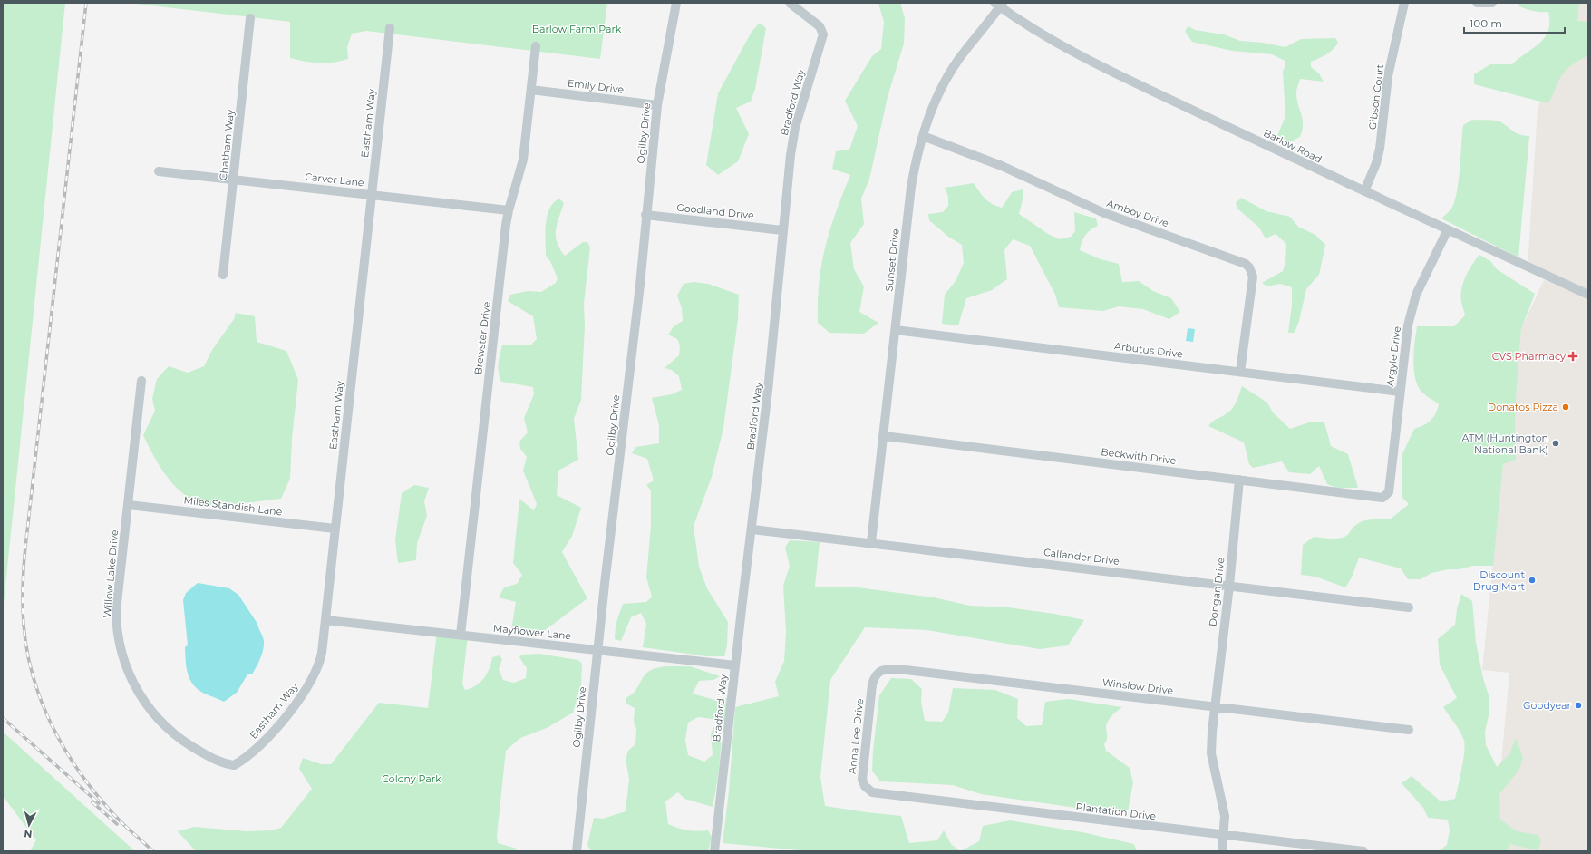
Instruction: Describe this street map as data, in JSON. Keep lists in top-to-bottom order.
{
  "streets": {
    "street": [
      "Emily Drive",
      "Gibson Court",
      "Bradford Way",
      "Eastham Way",
      "Ogilby Drive",
      "Chatham Way",
      "Barlow Road",
      "Carver Lane",
      "Goodland Drive",
      "Amboy Drive",
      "Sunset Drive",
      "Brewster Drive",
      "Arbutus Drive",
      "Argyle Drive",
      "Beckwith Drive",
      "Miles Standish Lane",
      "Callander Drive",
      "Willow Lake Drive",
      "Dongan Drive",
      "Mayflower Lane",
      "Winslow Drive",
      "Anna Lee Drive",
      "Plantation Drive"
    ]
  },
  "crossings": [
    ["Emily Drive", "Ogilby Drive"],
    ["Emily Drive", "Brewster Drive"],
    ["Gibson Court", "Barlow Road"],
    ["Bradford Way", "Goodland Drive"],
    ["Bradford Way", "Callander Drive"],
    ["Bradford Way", "Mayflower Lane"],
    ["Eastham Way", "Carver Lane"],
    ["Eastham Way", "Miles Standish Lane"],
    ["Eastham Way", "Willow Lake Drive"],
    ["Eastham Way", "Mayflower Lane"],
    ["Ogilby Drive", "Goodland Drive"],
    ["Ogilby Drive", "Mayflower Lane"],
    ["Chatham Way", "Carver Lane"],
    ["Barlow Road", "Sunset Drive"],
    ["Barlow Road", "Argyle Drive"],
    ["Carver Lane", "Brewster Drive"],
    ["Amboy Drive", "Sunset Drive"],
    ["Amboy Drive", "Arbutus Drive"],
    ["Sunset Drive", "Arbutus Drive"],
    ["Sunset Drive", "Beckwith Drive"],
    ["Sunset Drive", "Callander Drive"],
    ["Brewster Drive", "Mayflower Lane"],
    ["Arbutus Drive", "Argyle Drive"],
    ["Argyle Drive", "Beckwith Drive"],
    ["Beckwith Drive", "Dongan Drive"],
    ["Miles Standish Lane", "Willow Lake Drive"],
    ["Callander Drive", "Dongan Drive"],
    ["Dongan Drive", "Winslow Drive"],
    ["Dongan Drive", "Plantation Drive"],
    ["Winslow Drive", "Anna Lee Drive"],
    ["Anna Lee Drive", "Plantation Drive"]
  ],
  "parks": ["Barlow Farm Park", "Colony Park"],
  "places": {
    "health": ["CVS Pharmacy"],
    "other": [
      "Donatos Pizza",
      "ATM (Huntington National Bank)",
      "Discount Drug Mart",
      "Goodyear"
    ]
  },
  "scale_bar": "100 m",
  "north": "bottom"
}
